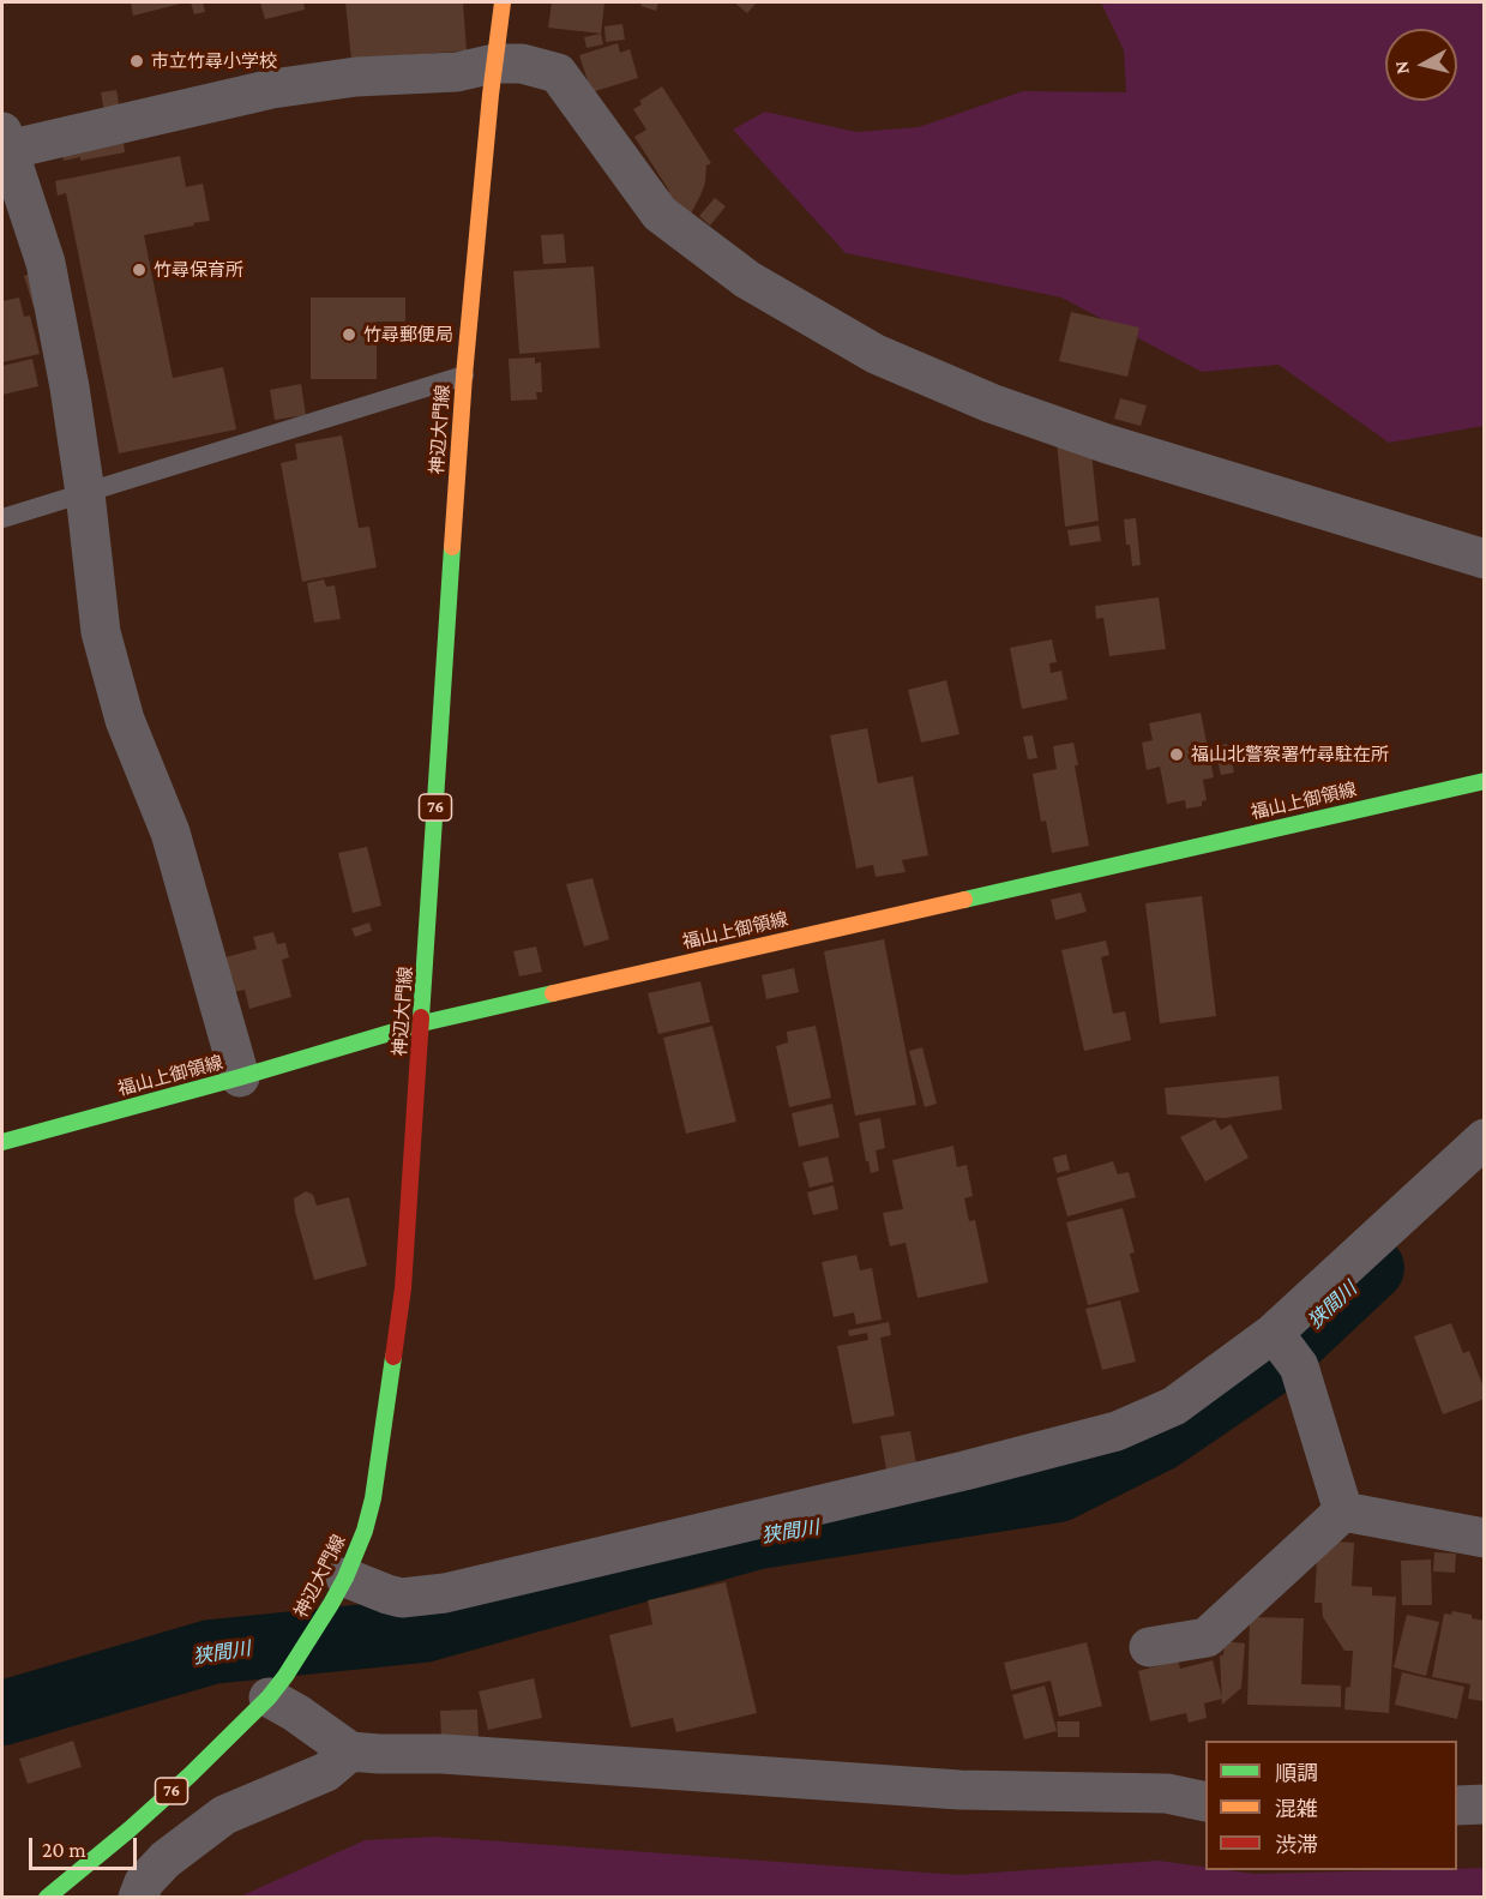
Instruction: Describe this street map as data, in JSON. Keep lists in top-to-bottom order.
{
  "streets": {
    "main road": ["神辺大門線", "福山上御領線", "76"]
  },
  "crossings": [
    ["神辺大門線", "福山上御領線"]
  ],
  "water": ["狭間川"],
  "places": [
    "市立竹尋小学校",
    "竹尋保育所",
    "竹尋郵便局",
    "福山北警察署竹尋駐在所"
  ],
  "legend": ["順調", "混雑", "渋滞"],
  "scale_bar": "20 m",
  "north": "left"
}
